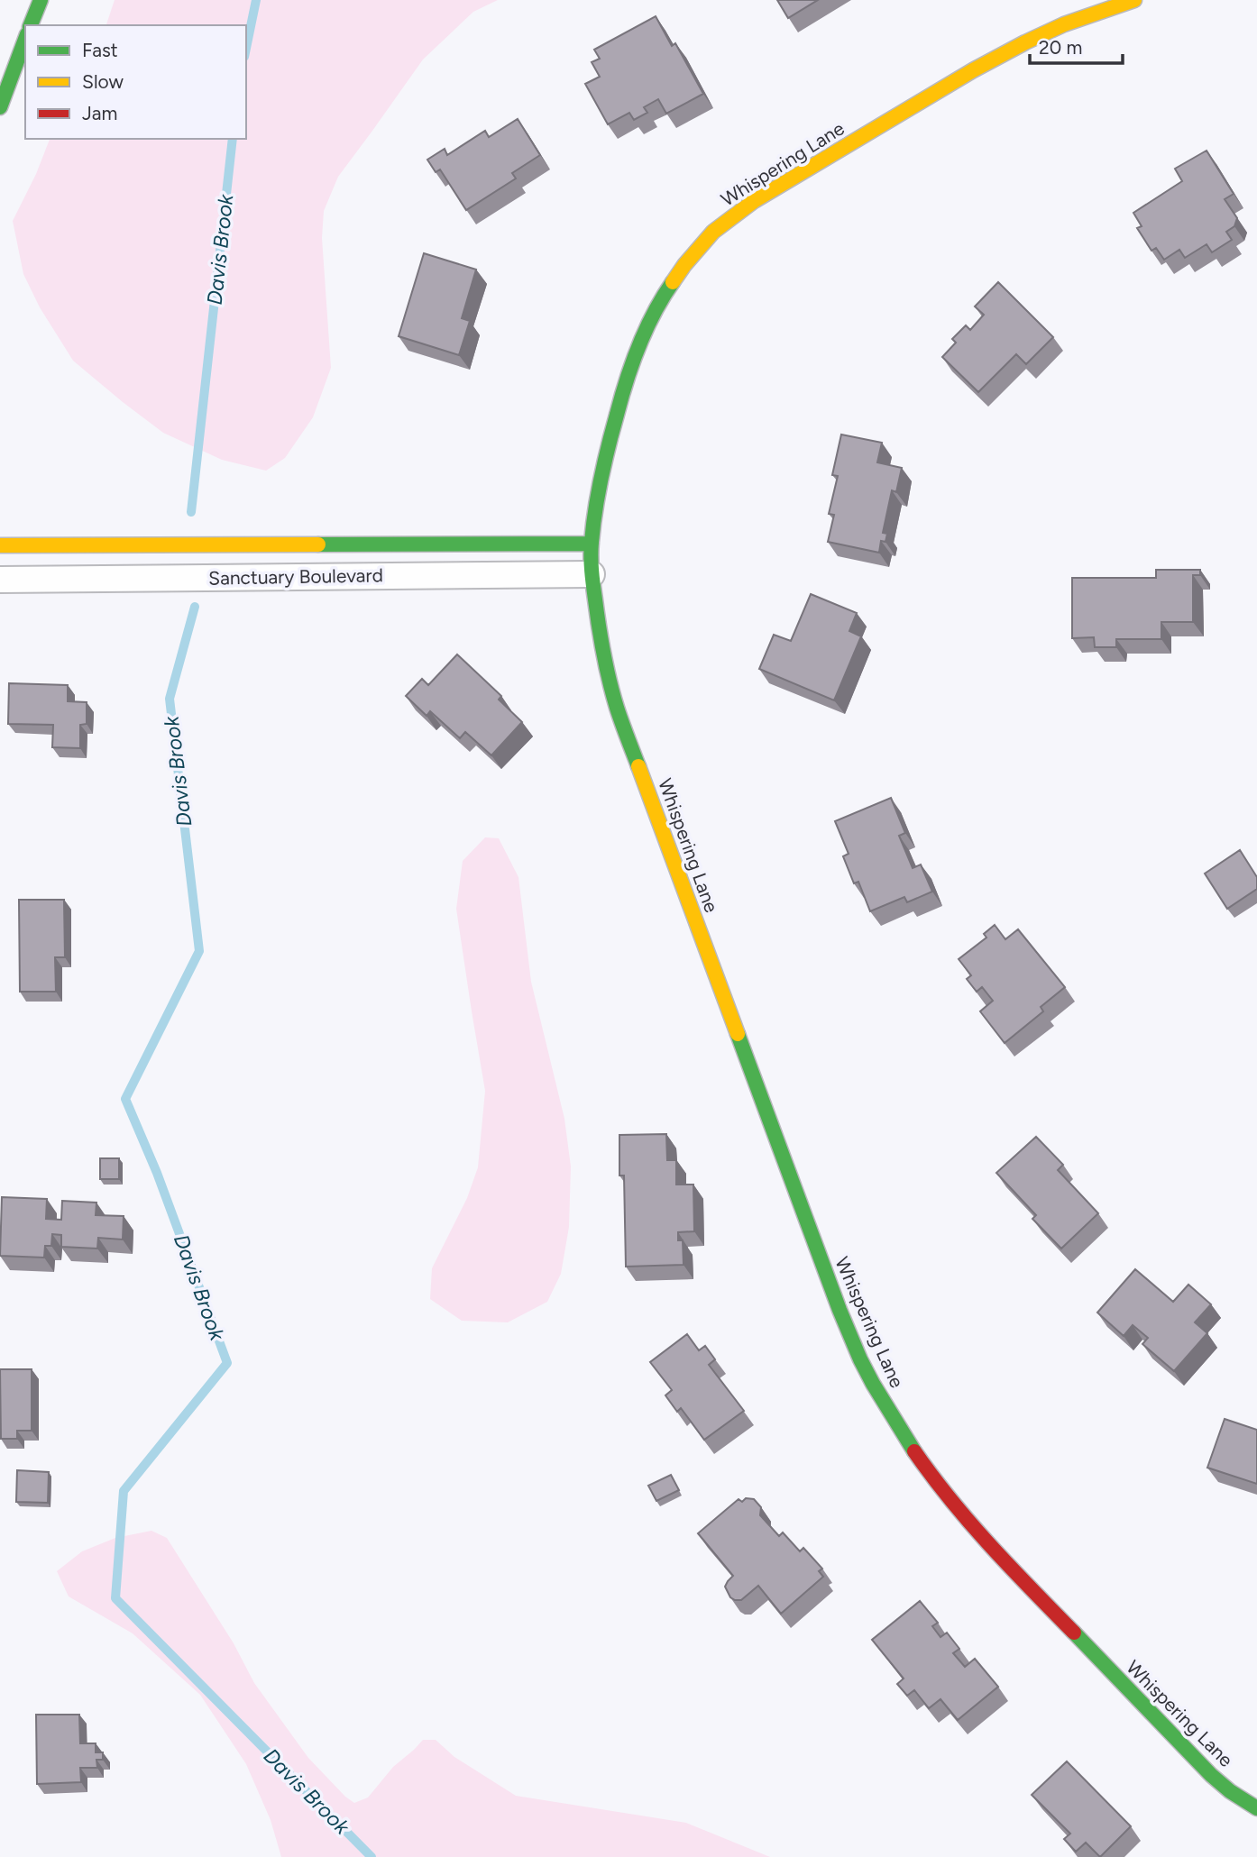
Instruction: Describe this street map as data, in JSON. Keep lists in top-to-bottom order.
{
  "streets": {
    "street": ["Whispering Lane", "Sanctuary Boulevard"]
  },
  "crossings": [
    ["Whispering Lane", "Sanctuary Boulevard"]
  ],
  "water": ["Davis Brook"],
  "legend": ["Fast", "Slow", "Jam"],
  "scale_bar": "20 m"
}
